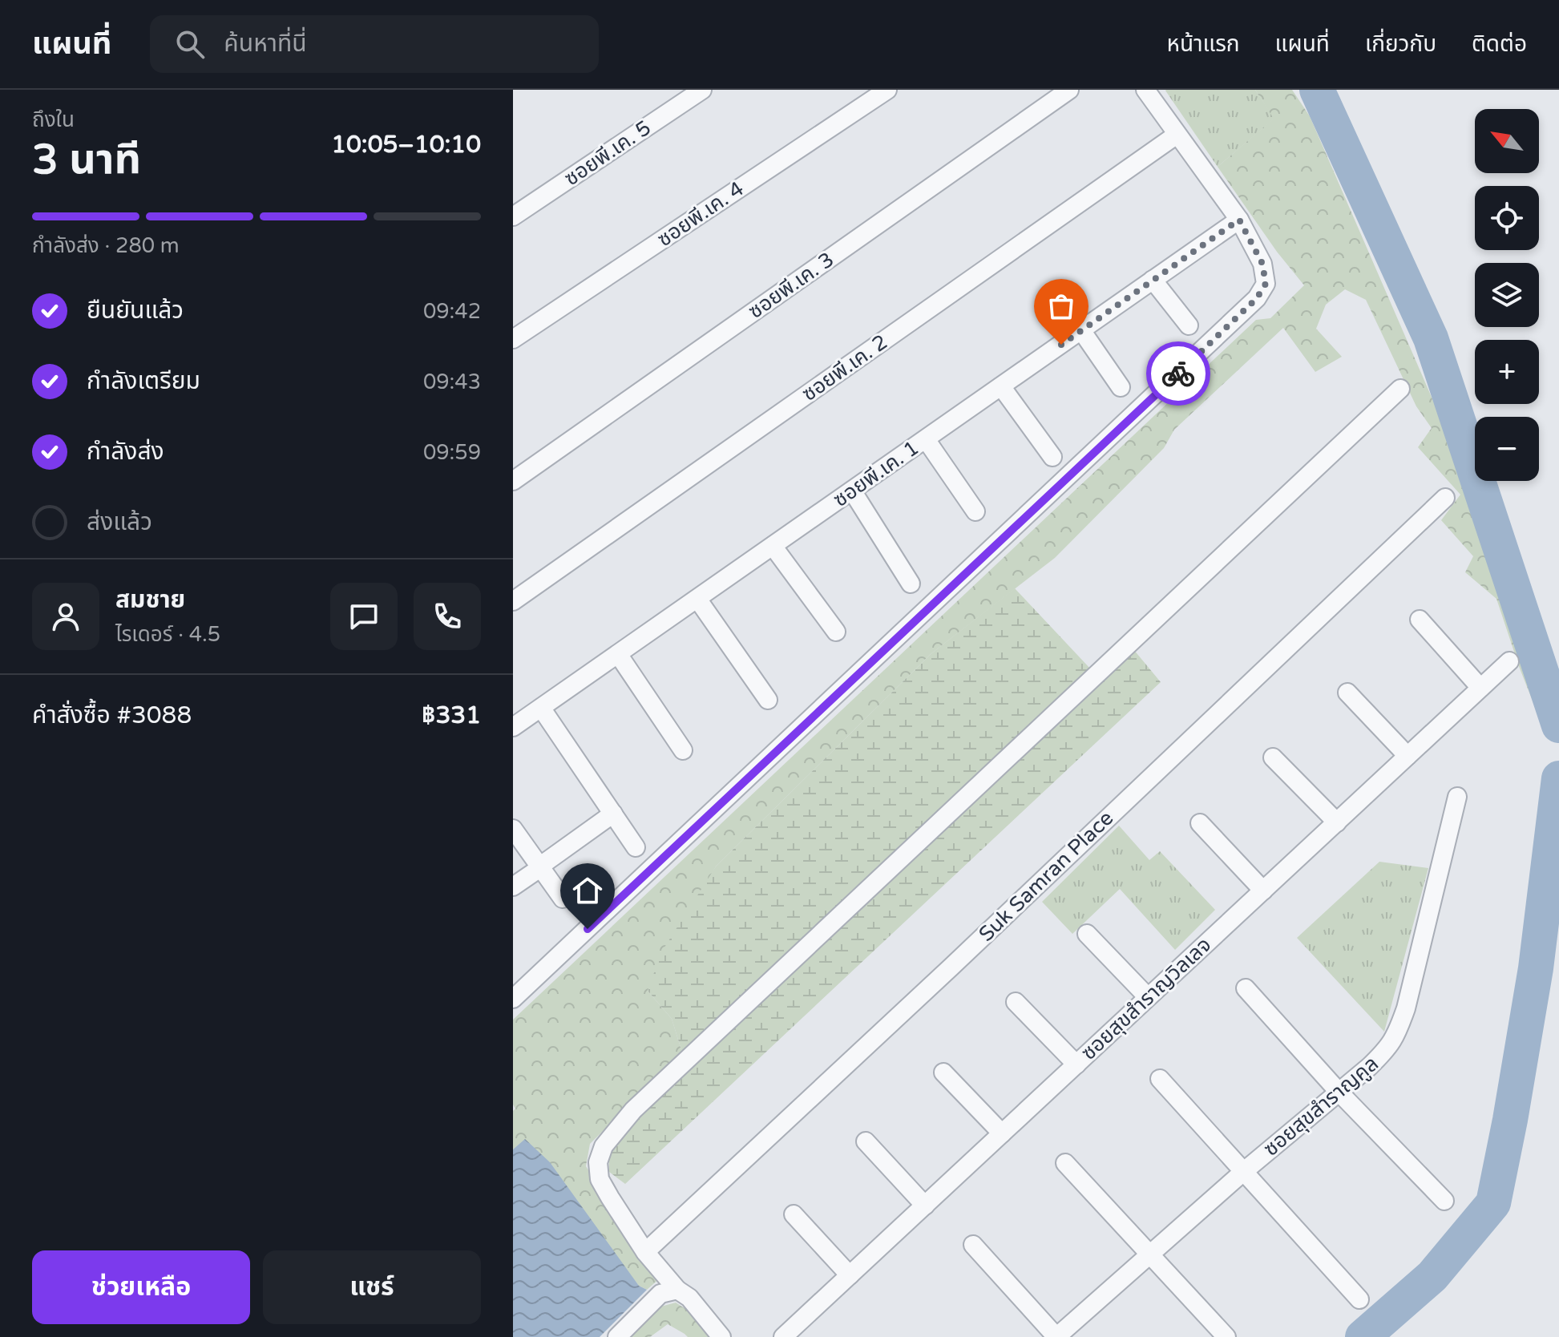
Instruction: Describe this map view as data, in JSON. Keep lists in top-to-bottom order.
{
  "streets": {
    "street": [
      "ซอยพี.เค. 5",
      "ซอยพี.เค. 4",
      "ซอยพี.เค. 3",
      "ซอยพี.เค. 2",
      "ซอยพี.เค. 1",
      "Suk Samran Place",
      "ซอยสุขสำราญวิลเลจ",
      "ซอยสุขสำราญคูล"
    ]
  },
  "north": "top left",
  "page": {
    "header": "แผนที่",
    "search": "ค้นหาที่นี่",
    "nav": [
      "หน้าแรก",
      "แผนที่",
      "เกี่ยวกับ",
      "ติดต่อ"
    ],
    "heading": ["3 นาที", "ถึงใน", "10:05–10:10"],
    "panel": [
      "สมชาย",
      "ไรเดอร์ · 4.5",
      "คำสั่งซื้อ #3088",
      "฿331"
    ],
    "map_buttons": ["+", "−"],
    "bar": "กำลังส่ง · 280 m",
    "list": [
      ["ยืนยันแล้ว", "09:42"],
      ["กำลังเตรียม", "09:43"],
      ["กำลังส่ง", "09:59"],
      "ส่งแล้ว"
    ],
    "buttons": ["ช่วยเหลือ", "แชร์"]
  }
}
